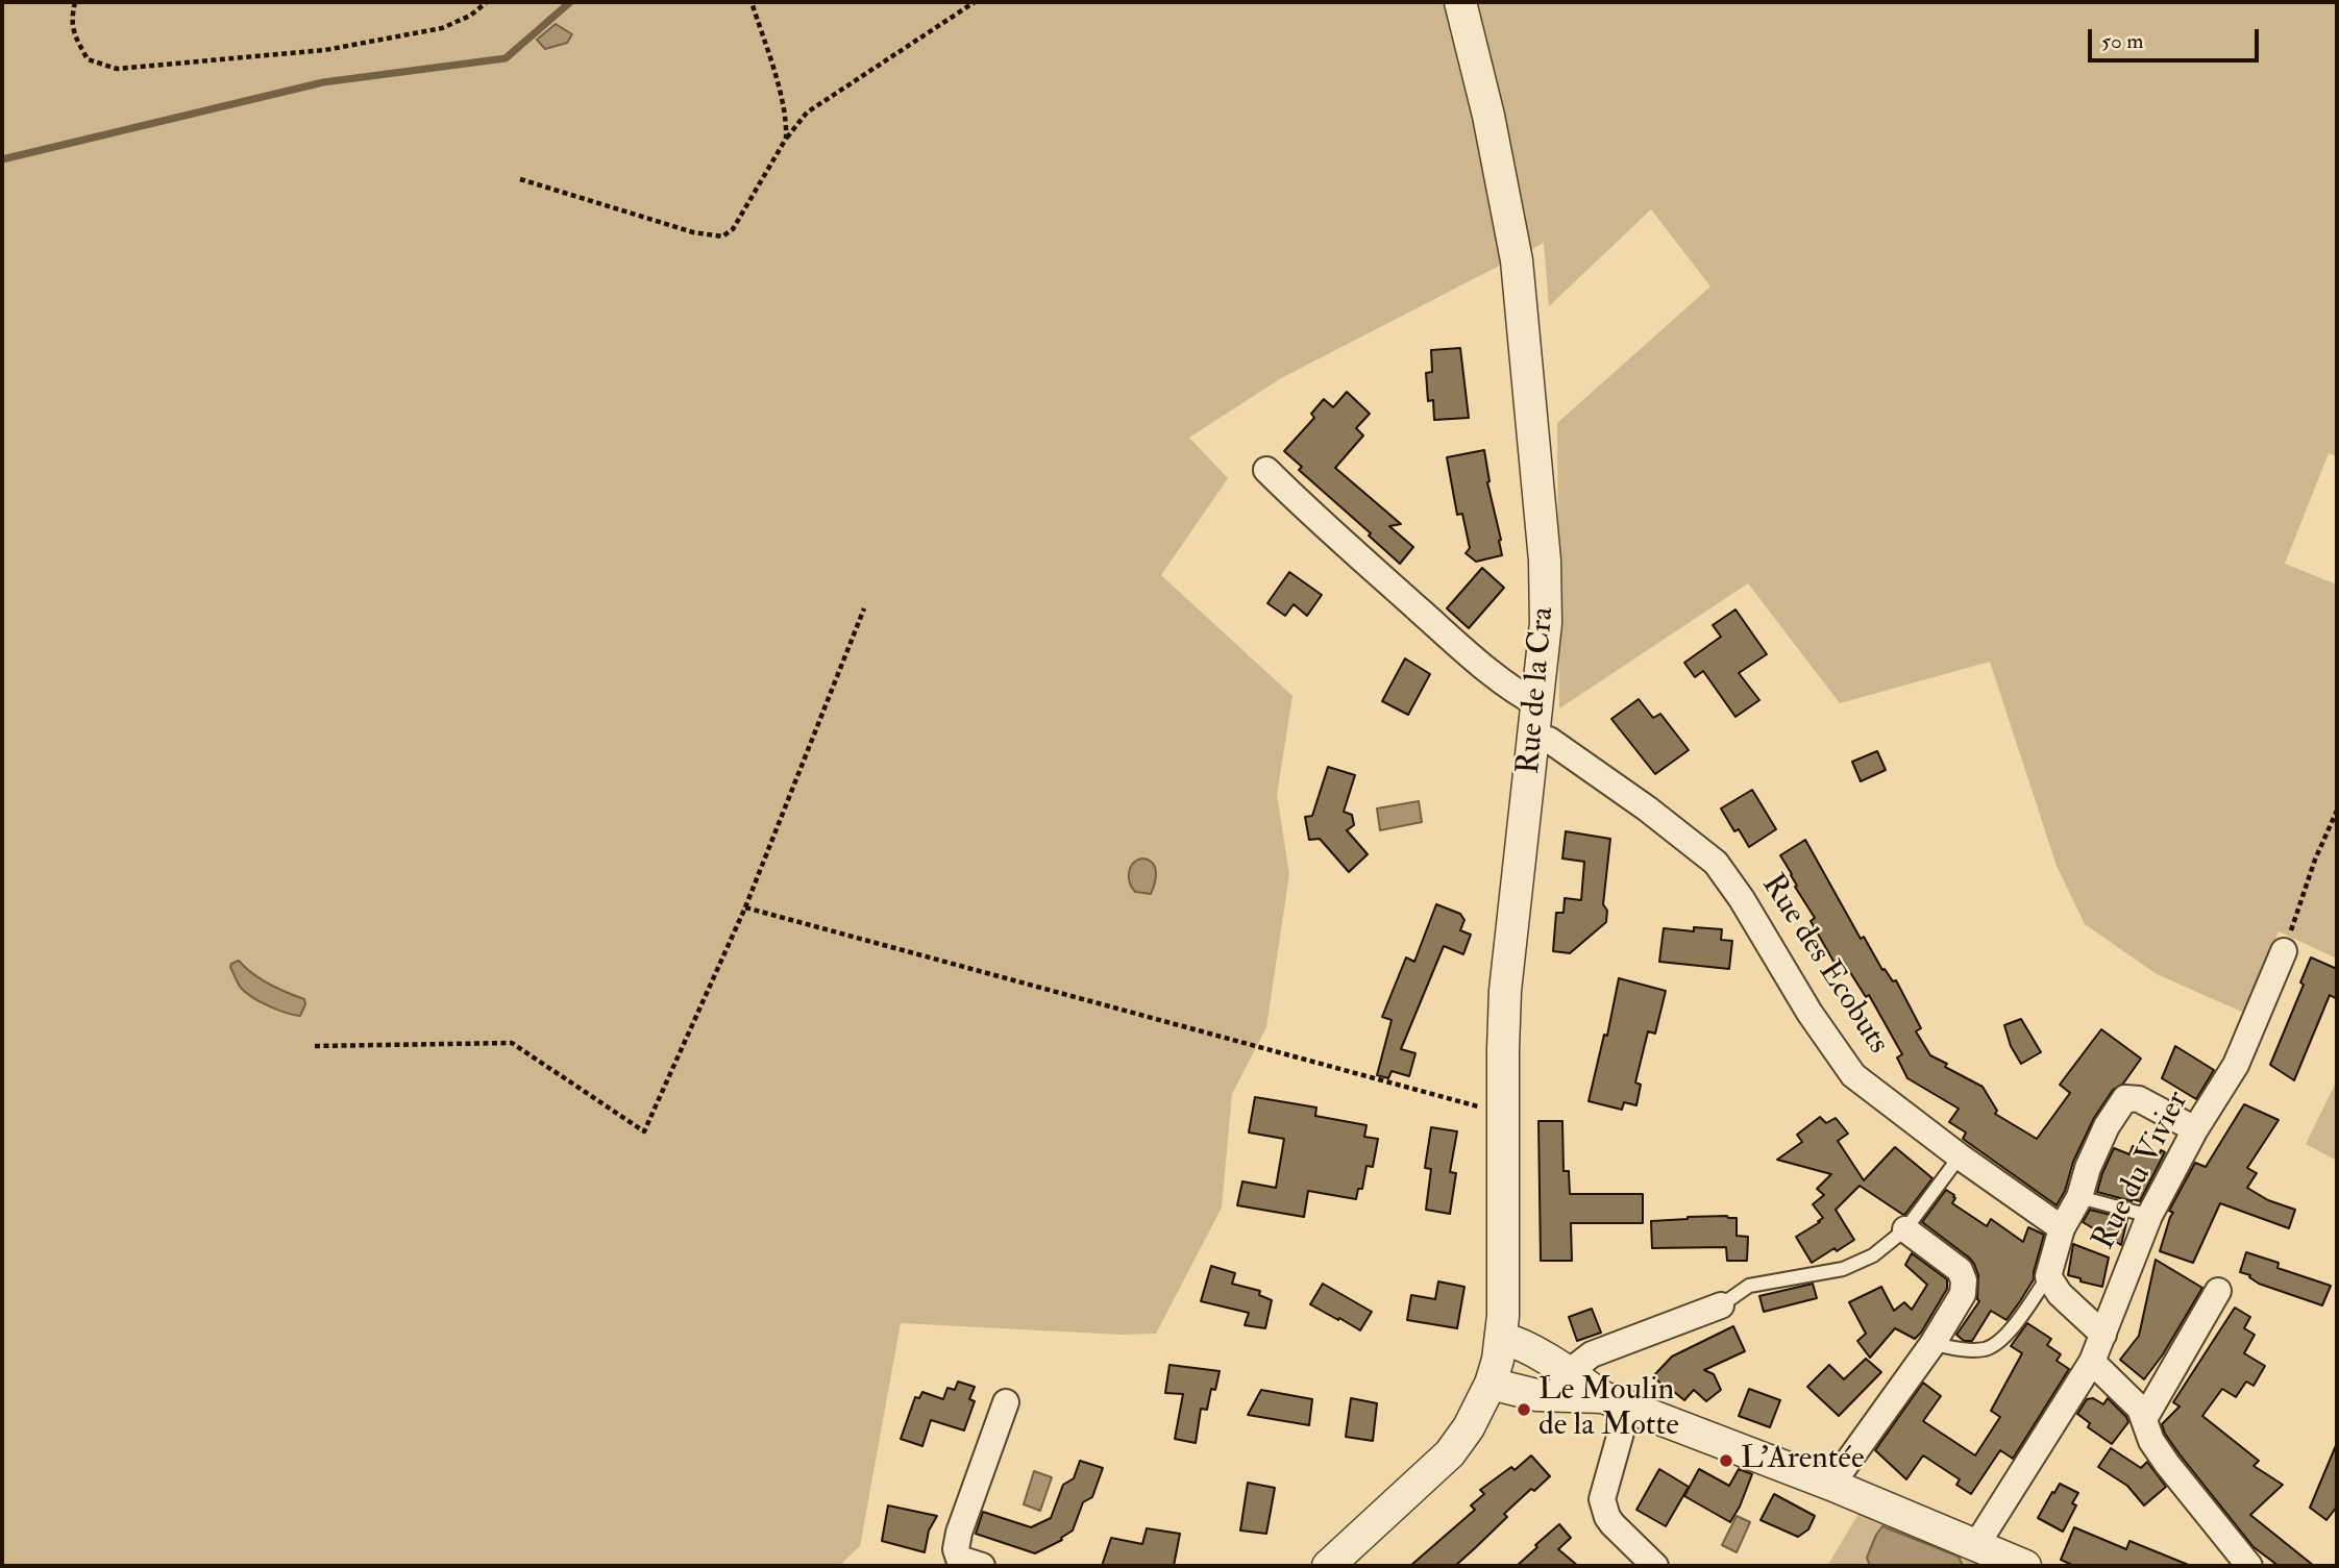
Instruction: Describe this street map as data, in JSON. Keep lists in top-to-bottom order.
{
  "streets": {
    "street": ["Rue de la Cra", "Rue des Ecobuts", "Rue du Vivier"]
  },
  "crossings": [
    ["Rue de la Cra", "Rue des Ecobuts"]
  ],
  "places": ["Le Moulin de la Motte", "L'Arentée"],
  "scale_bar": "50 m"
}
